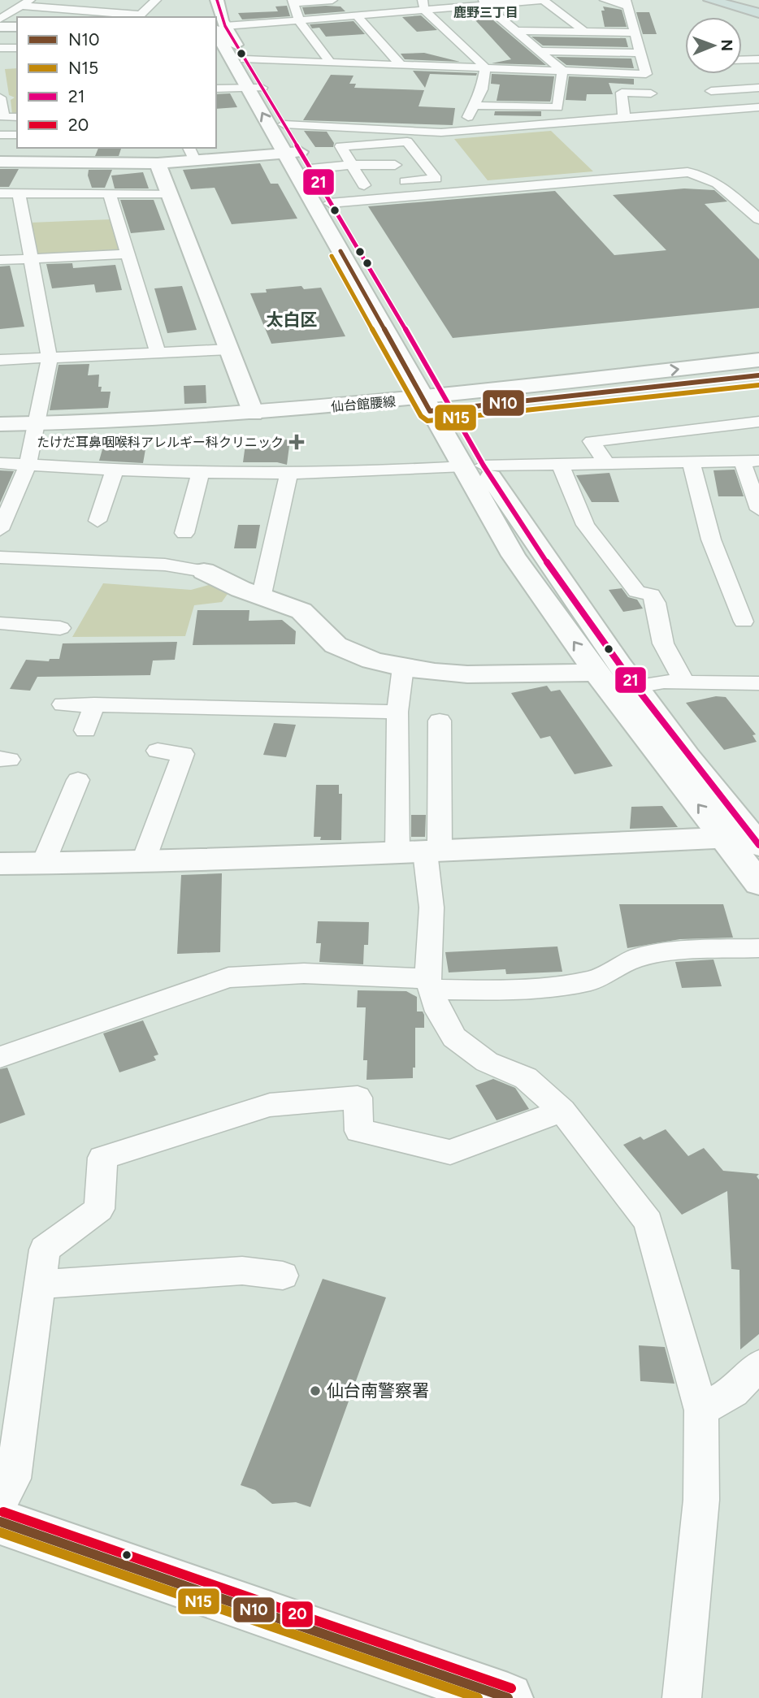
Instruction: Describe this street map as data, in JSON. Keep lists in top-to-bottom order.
{
  "streets": {
    "street": ["仙台館腰線"]
  },
  "districts": ["鹿野三丁目", "太白区"],
  "places": {
    "health": ["たけだ耳鼻咽喉科アレルギー科クリニック"],
    "other": ["仙台南警察署"]
  },
  "lines": [
    "transit line 21",
    "transit line N10",
    "transit line N15",
    "transit line 20"
  ],
  "legend": [
    "N10",
    "N15",
    "21",
    "20"
  ],
  "north": "right"
}
